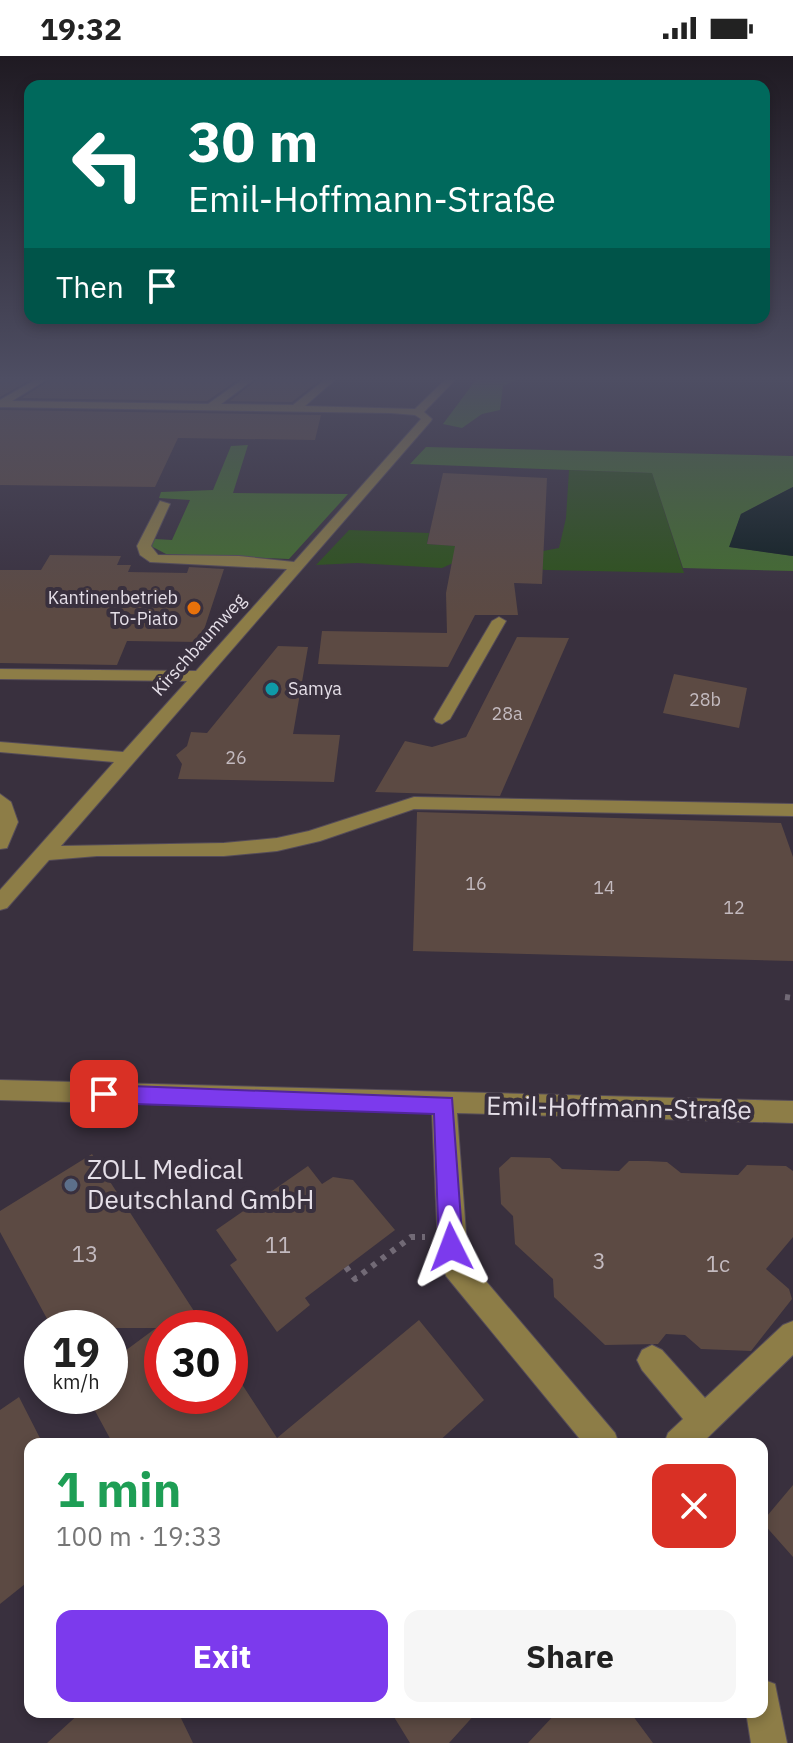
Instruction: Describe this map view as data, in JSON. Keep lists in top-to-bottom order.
{
  "streets": {
    "street": ["Kirschbaumweg", "Emil-Hoffmann-Straße"]
  },
  "places": ["Kantinenbetrieb To-Piato", "Samya", "ZOLL Medical Deutschland GmbH"],
  "house_numbers": [
    "28b",
    "28a",
    "26",
    "16",
    "14",
    "12",
    "11",
    "13",
    "3",
    "1c"
  ],
  "page": {
    "status": "19:32",
    "turn": ["30 m", "Emil-Hoffmann-Straße"],
    "then": "Then",
    "speed": "19 km/h",
    "limit": "30",
    "heading": ["1 min", "100 m · 19:33"],
    "buttons": ["Exit", "Share"]
  }
}
